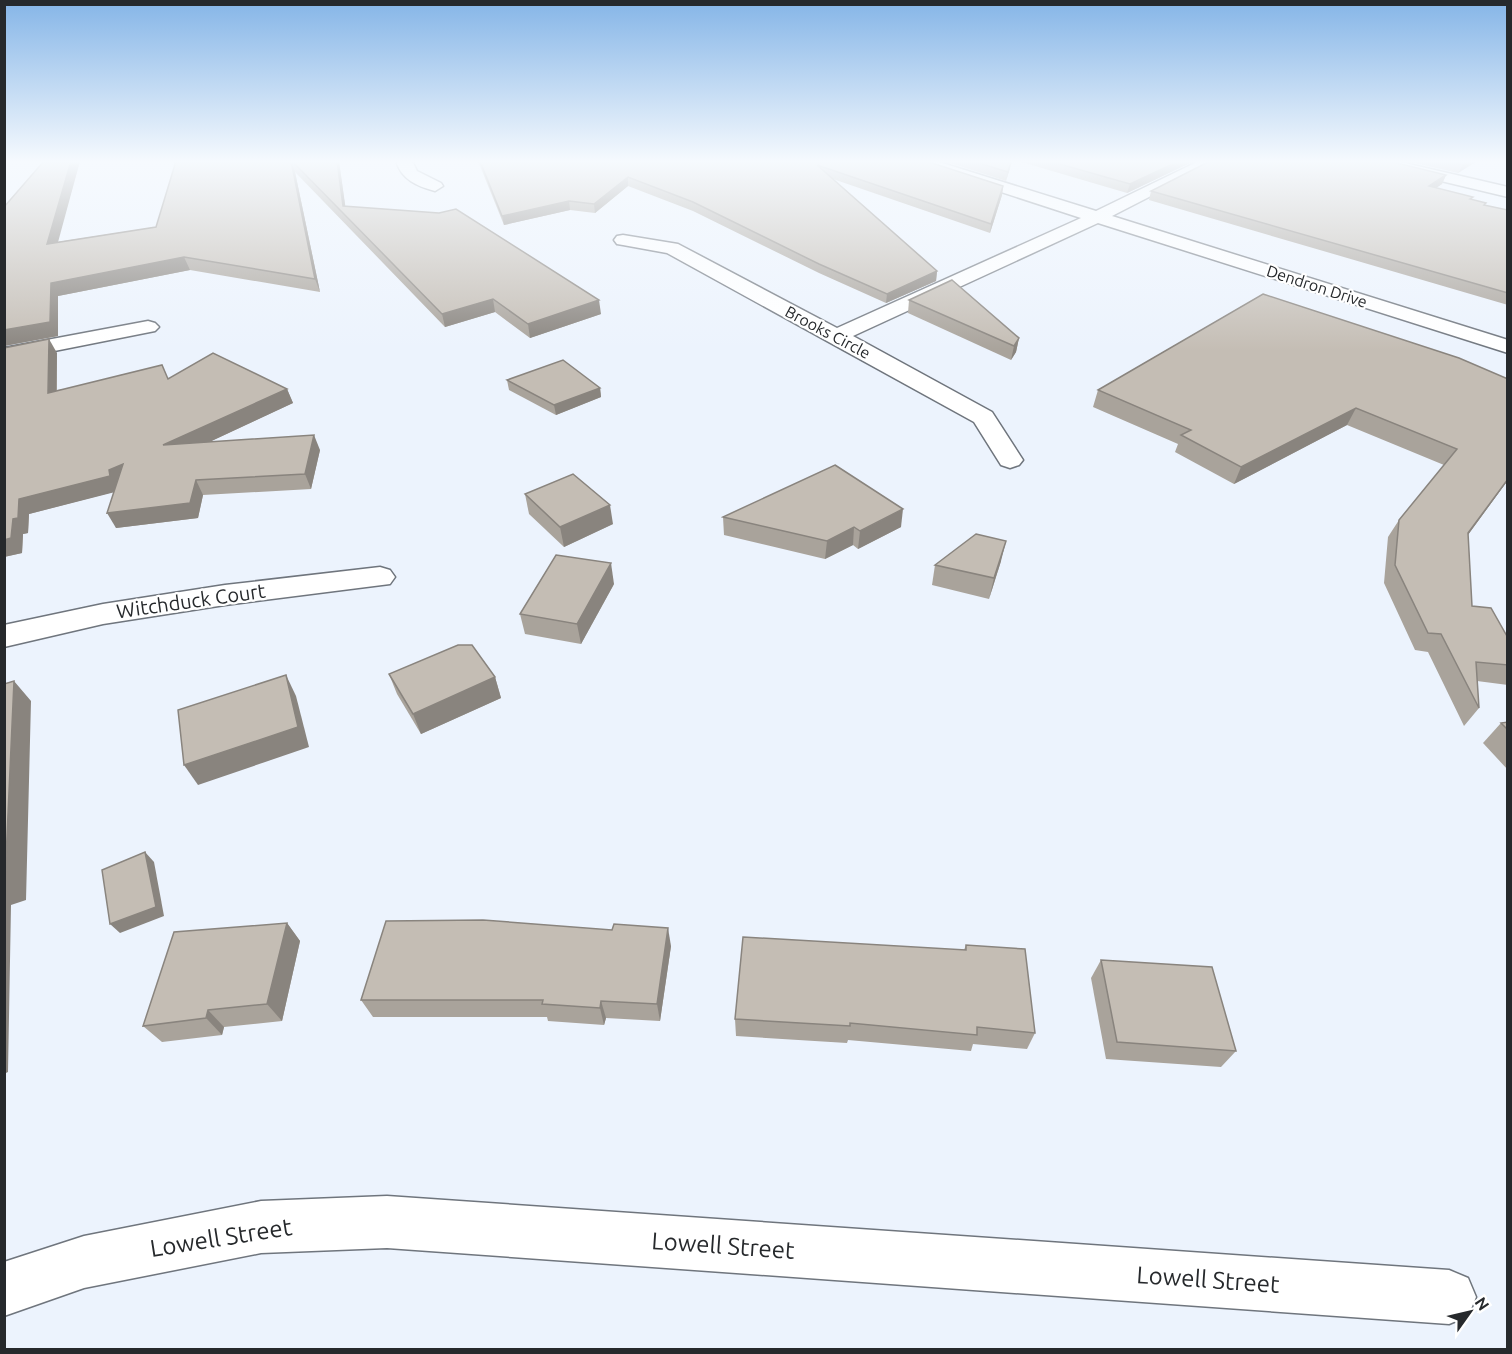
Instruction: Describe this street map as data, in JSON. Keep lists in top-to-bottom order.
{
  "streets": {
    "street": [
      "Dendron Drive",
      "Brooks Circle",
      "Witchduck Court",
      "Lowell Street"
    ]
  },
  "north": "top right"
}
